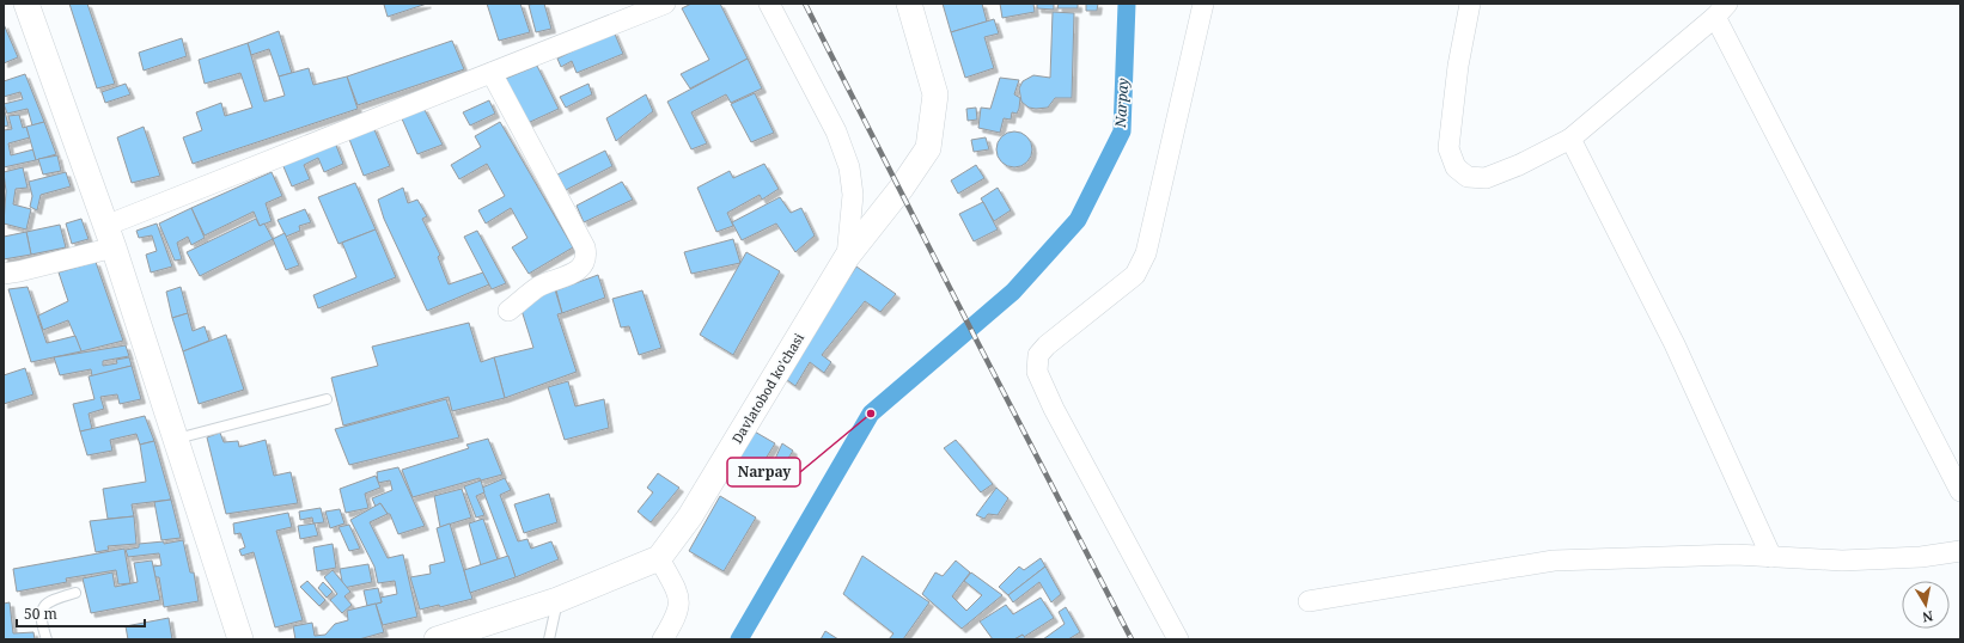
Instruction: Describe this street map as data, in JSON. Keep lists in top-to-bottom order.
{
  "streets": {
    "street": ["Davlatobod ko'chasi"]
  },
  "water": ["Narpay"],
  "places": ["Narpay"],
  "scale_bar": "50 m",
  "north": "bottom"
}
